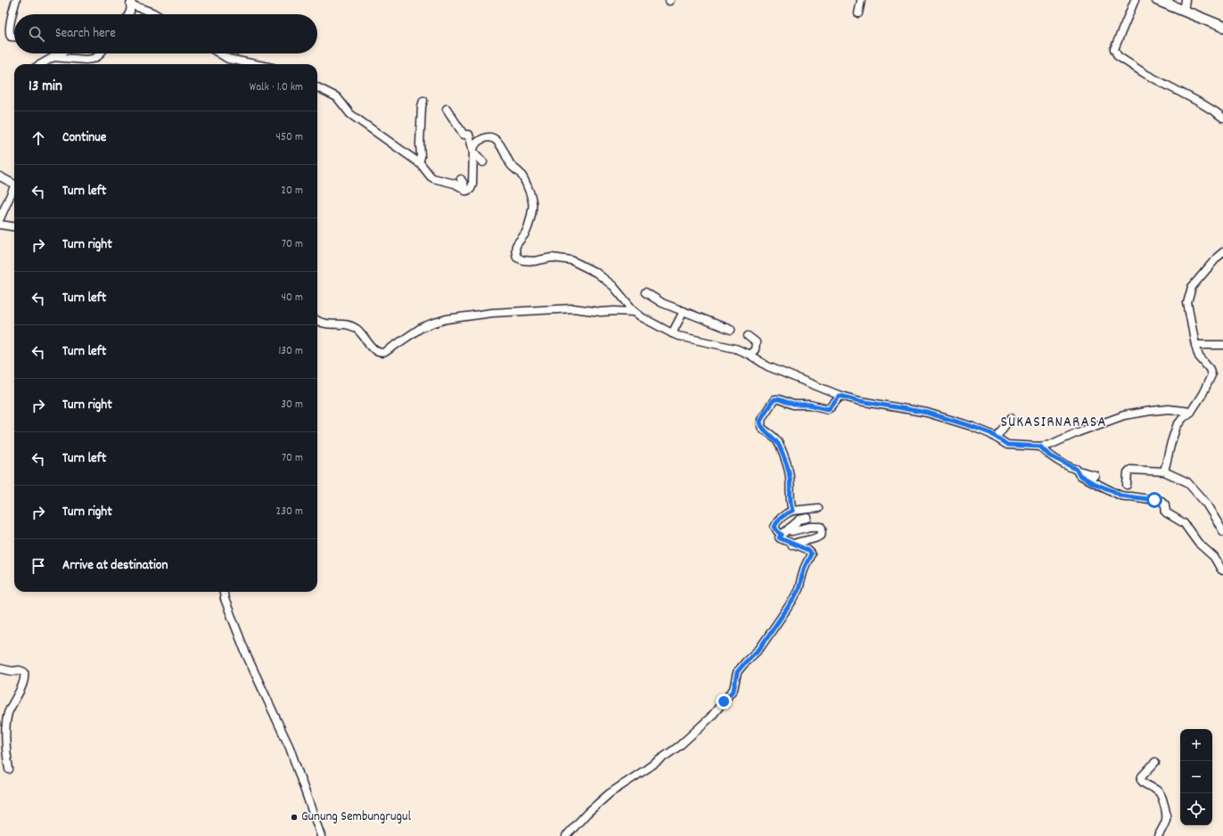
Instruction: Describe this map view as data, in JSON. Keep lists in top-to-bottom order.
{
  "districts": ["SUKASIRNARASA"],
  "places": ["Gunung Sembungrugul"],
  "page": {
    "search": "Search here",
    "heading": ["13 min", "Walk · 1.0 km"],
    "list": [
      ["Continue", "450 m"],
      ["Turn left", "20 m"],
      ["Turn right", "70 m"],
      ["Turn left", "40 m"],
      ["Turn left", "130 m"],
      ["Turn right", "30 m"],
      ["Turn left", "70 m"],
      ["Turn right", "230 m"],
      "Arrive at destination"
    ],
    "map_buttons": ["+", "−"]
  }
}
